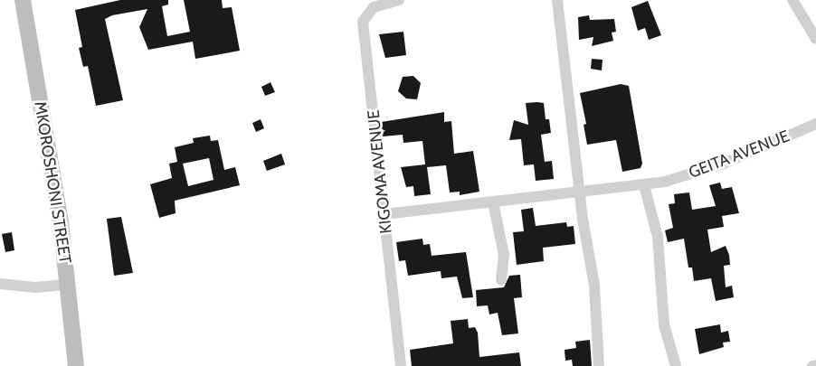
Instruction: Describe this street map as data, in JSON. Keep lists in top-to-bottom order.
{
  "streets": {
    "street": ["GEITA AVENUE", "KIGOMA AVENUE", "MKOROSHONI STREET"]
  },
  "crossings": [
    ["GEITA AVENUE", "KIGOMA AVENUE"]
  ]
}
